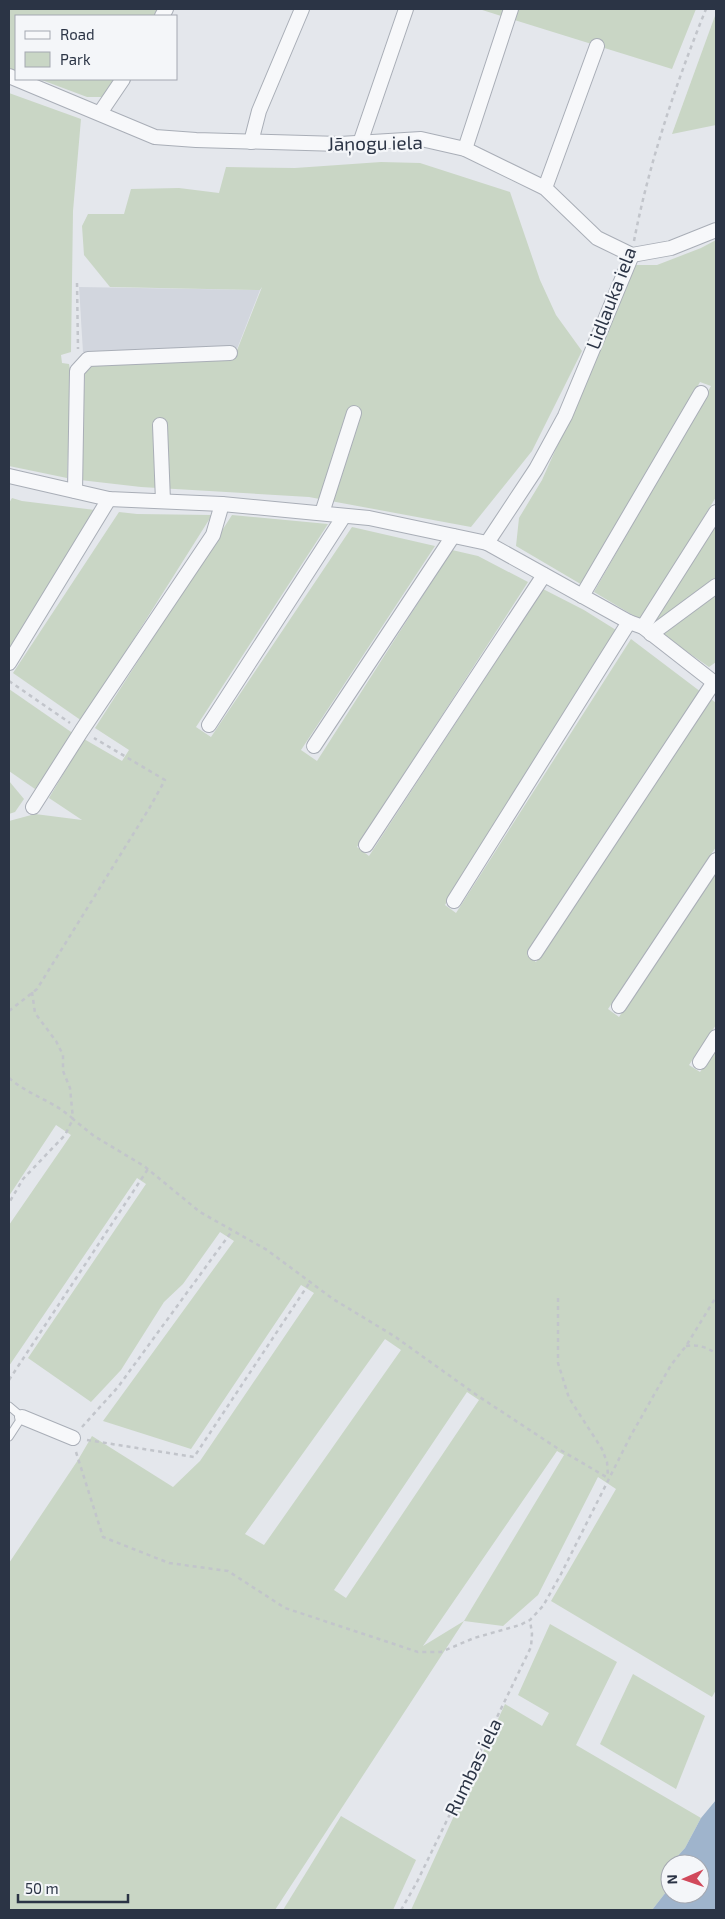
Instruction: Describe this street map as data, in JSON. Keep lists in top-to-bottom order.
{
  "streets": {
    "street": ["Jāņogu iela", "Lidlauka iela"],
    "path": ["Rumbas iela"]
  },
  "crossings": [
    ["Jāņogu iela", "Lidlauka iela"]
  ],
  "legend": ["Road", "Park"],
  "scale_bar": "50 m",
  "north": "left"
}
